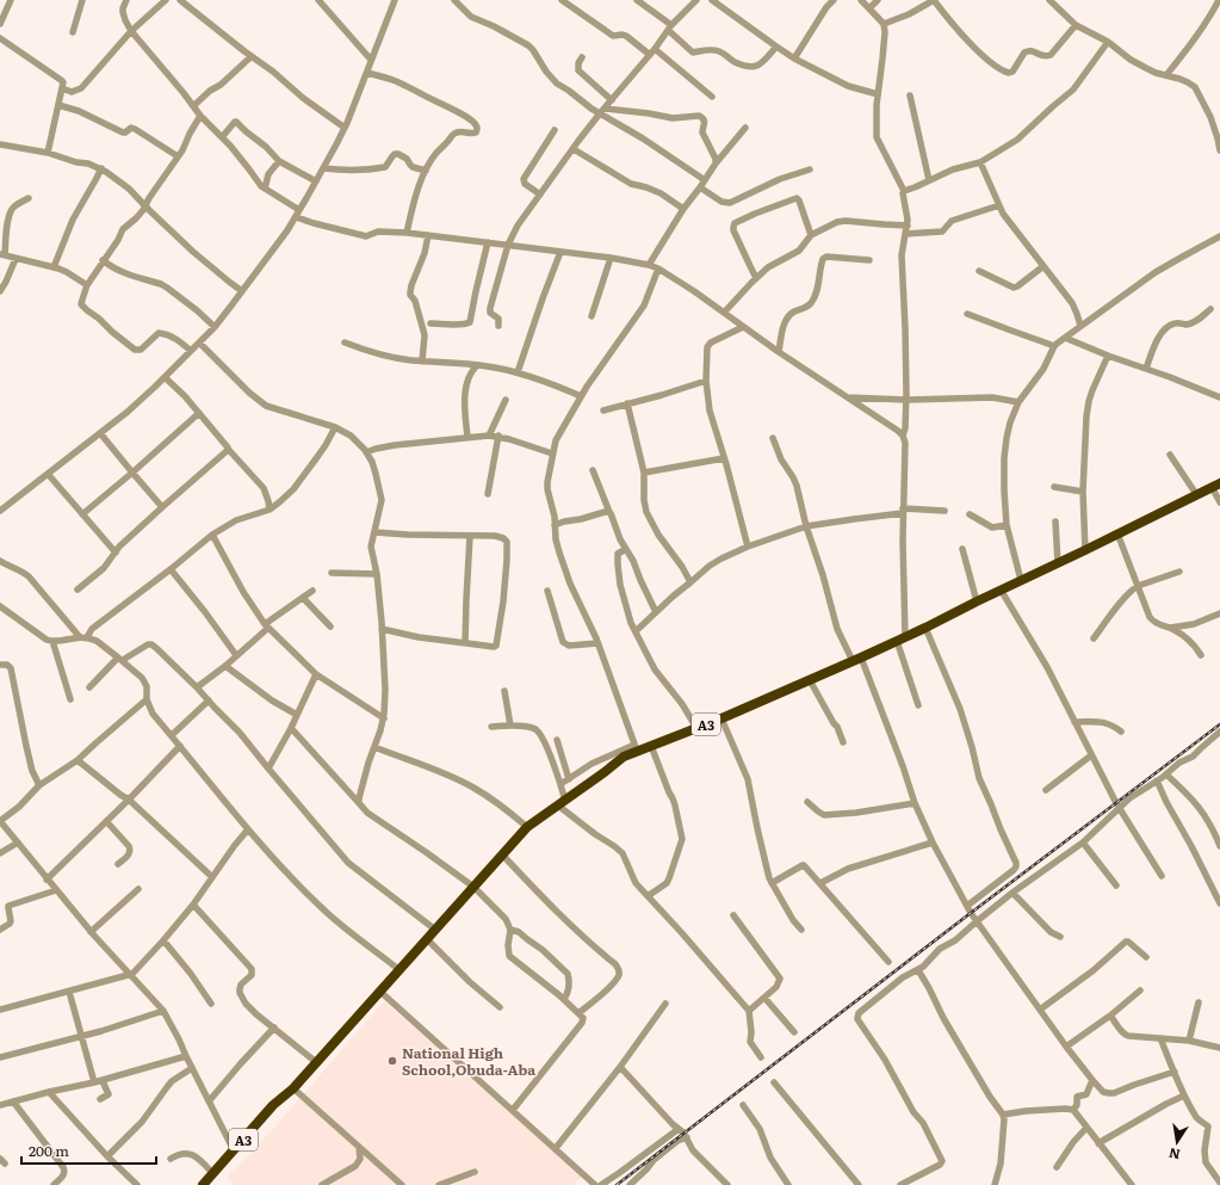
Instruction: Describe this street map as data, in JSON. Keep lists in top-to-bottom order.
{
  "streets": {
    "highway": ["A3"]
  },
  "places": ["National High School,Obuda-Aba"],
  "scale_bar": "200 m",
  "north": "bottom"
}
